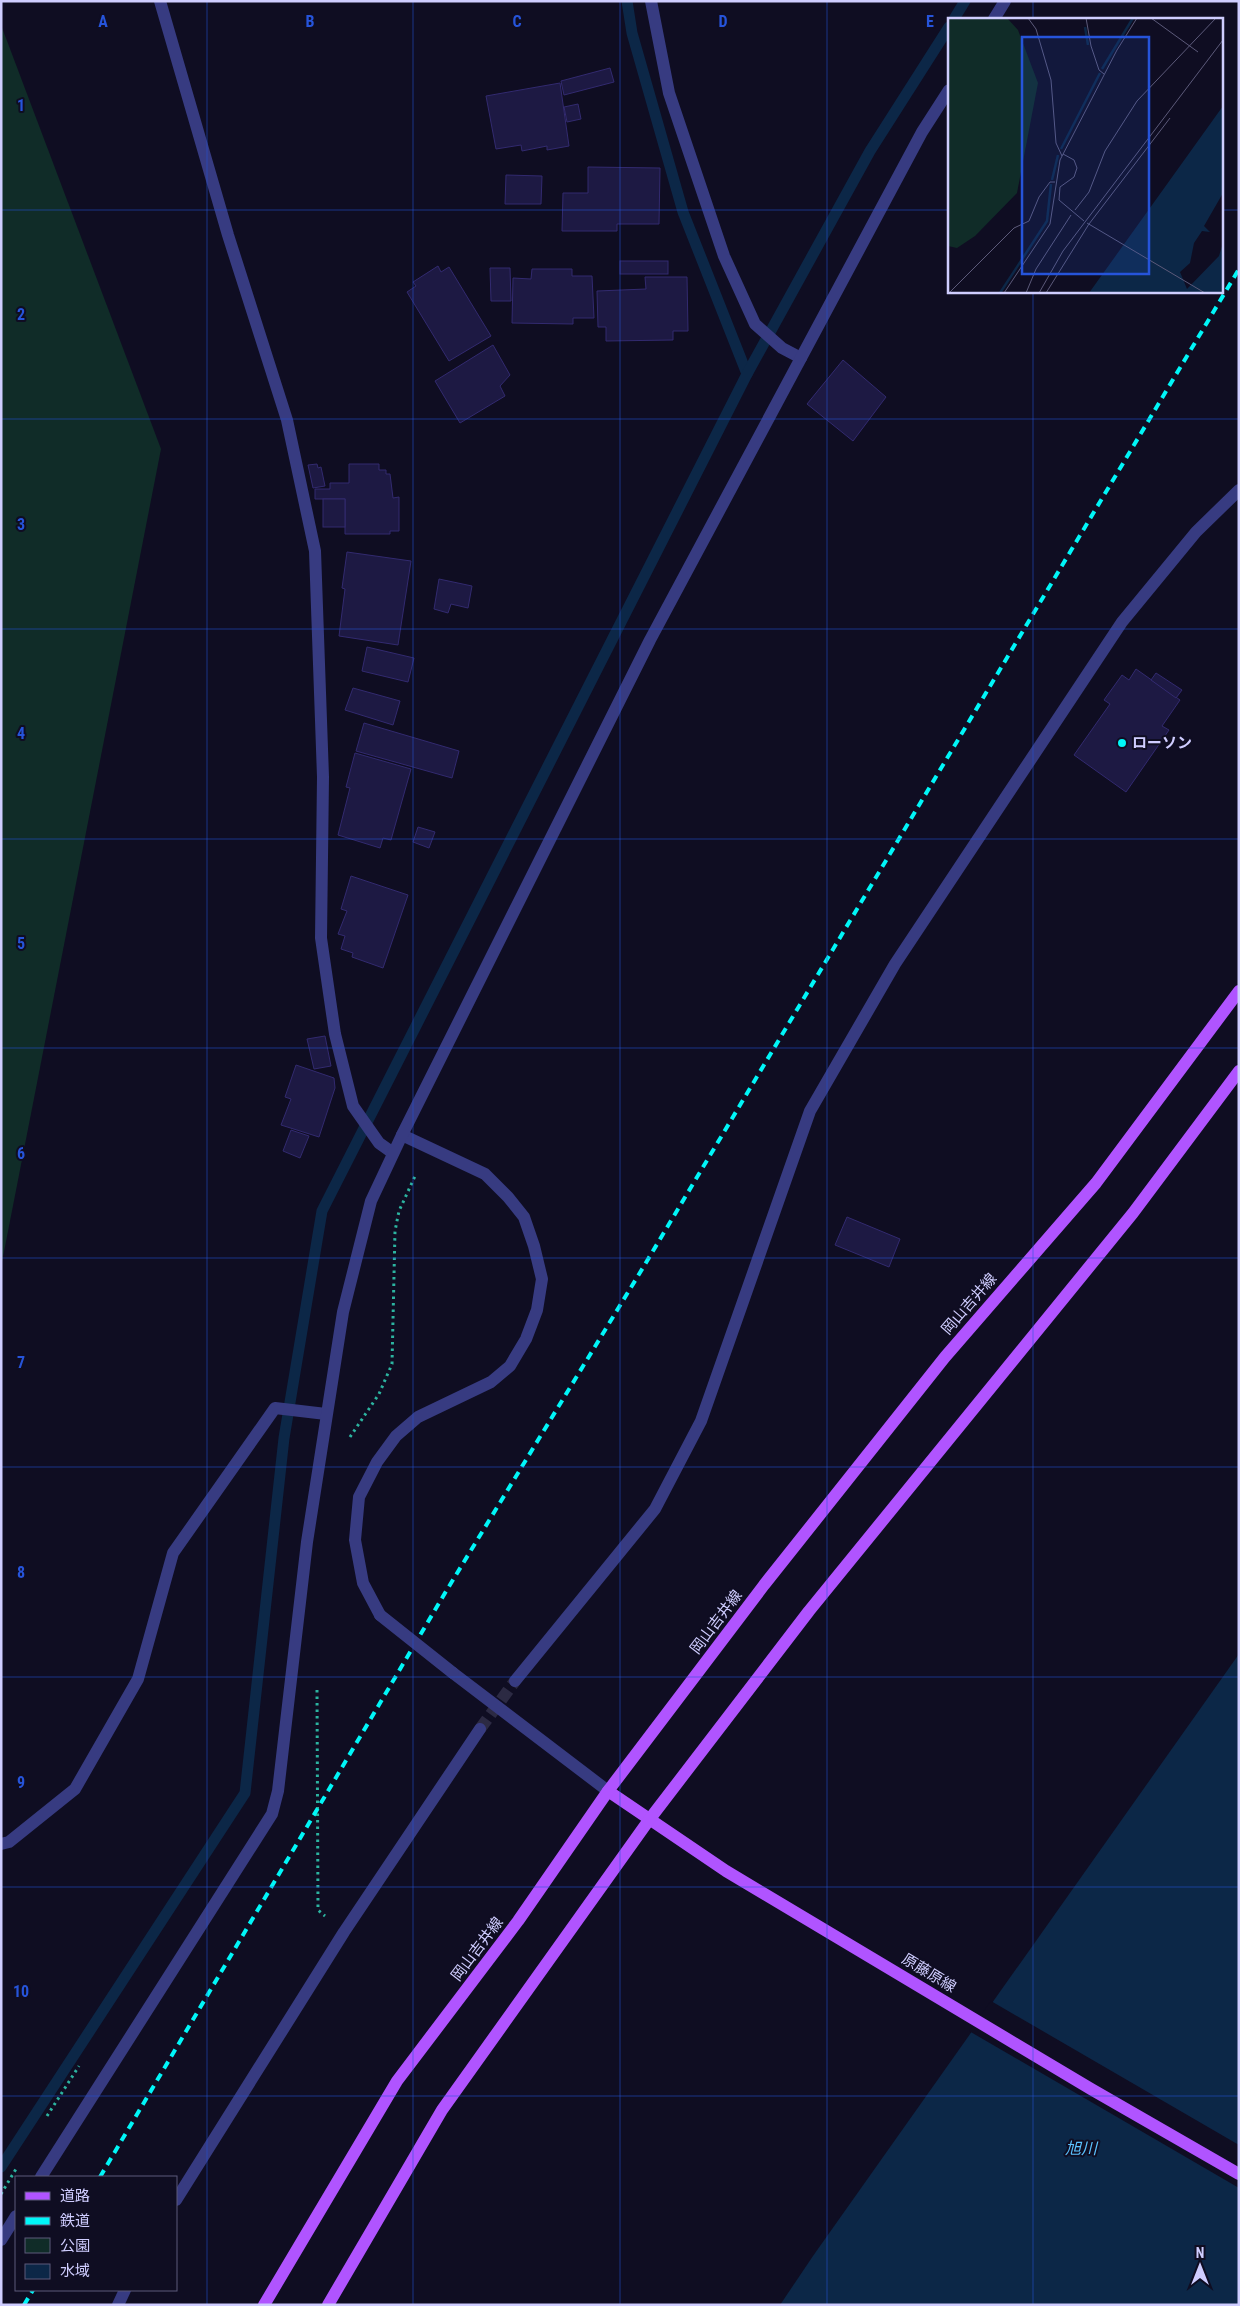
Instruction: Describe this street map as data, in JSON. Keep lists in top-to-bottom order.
{
  "streets": {
    "main road": ["岡山吉井線", "原藤原線"]
  },
  "crossings": [
    ["岡山吉井線", "原藤原線"]
  ],
  "water": ["旭川"],
  "places": ["ローソン"],
  "legend": [
    "道路",
    "鉄道",
    "公園",
    "水域"
  ],
  "north": "top",
  "grid": {
    "columns": [
      "A",
      "B",
      "C",
      "D",
      "E"
    ],
    "rows": [
      "1",
      "2",
      "3",
      "4",
      "5",
      "6",
      "7",
      "8",
      "9",
      "10"
    ]
  }
}
